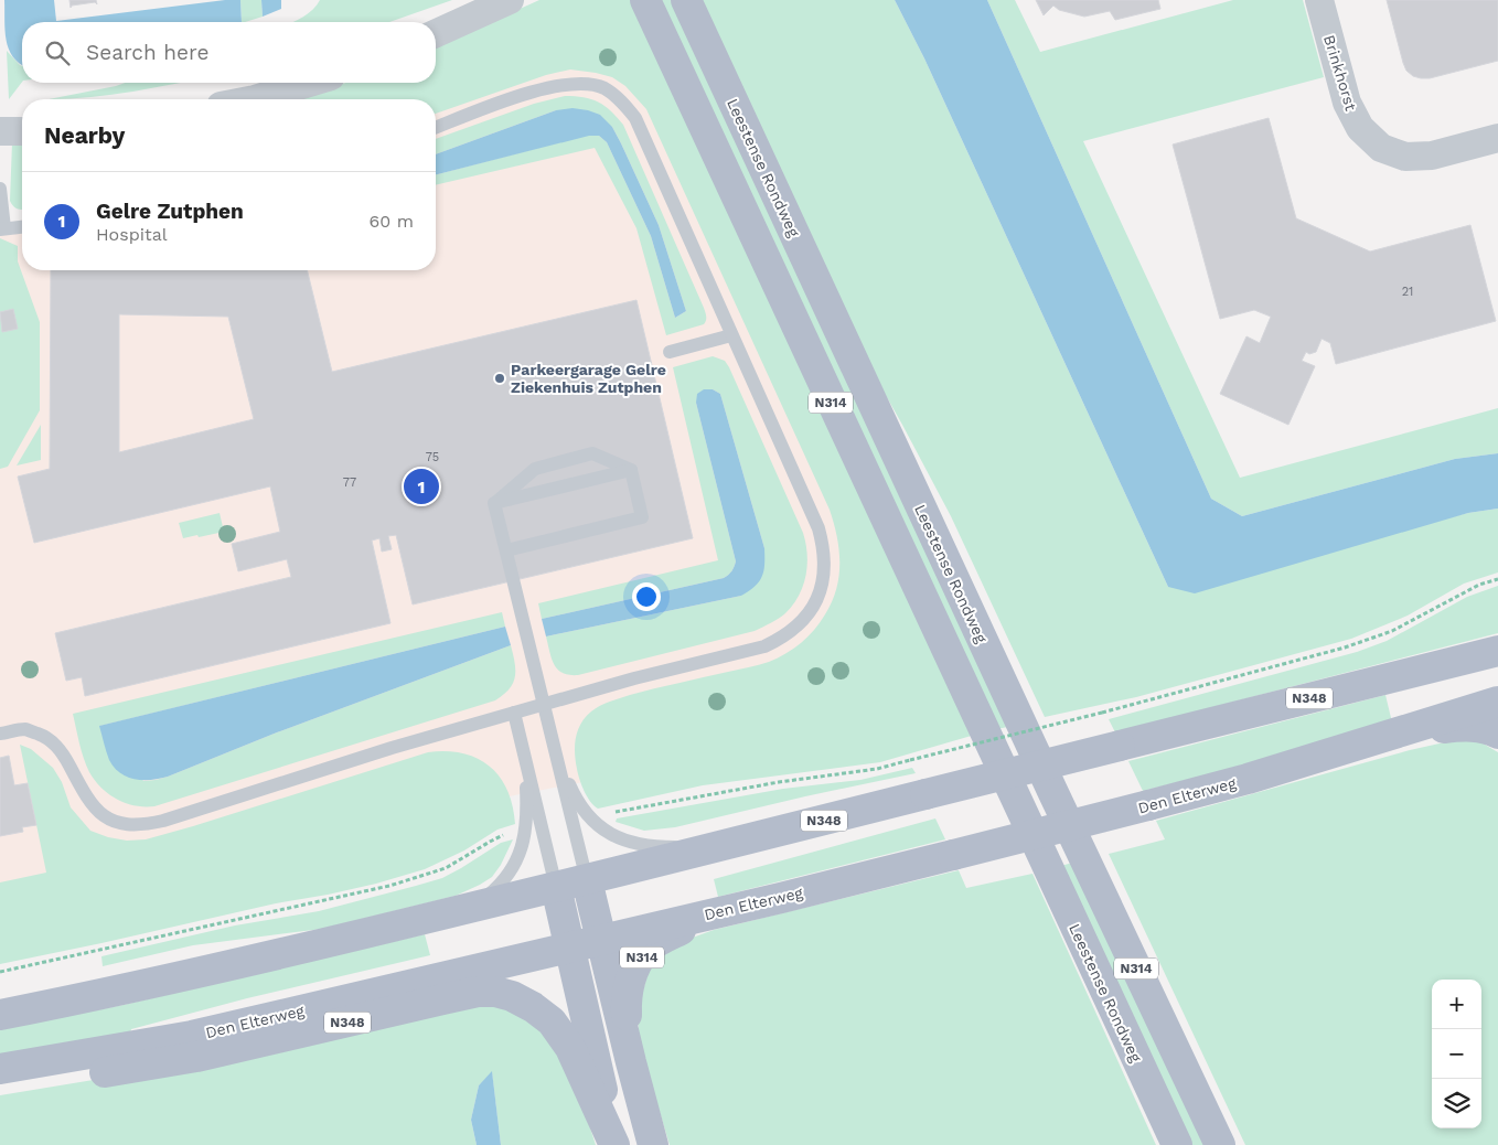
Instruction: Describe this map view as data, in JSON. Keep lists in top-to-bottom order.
{
  "streets": {
    "main road": [
      "Leestense Rondweg",
      "N314",
      "N348",
      "Den Elterweg"
    ],
    "street": ["Brinkhorst"]
  },
  "crossings": [
    ["N314", "N348"],
    ["N314", "Den Elterweg"],
    ["N348", "Den Elterweg"]
  ],
  "places": ["Parkeergarage Gelre Ziekenhuis Zutphen"],
  "house_numbers": ["21", "75", "77"],
  "page": {
    "search": "Search here",
    "heading": "Nearby",
    "list": [
      {
        "mark": "1",
        "name": "Gelre Zutphen",
        "note": "Hospital",
        "value": "60 m"
      }
    ],
    "pins": "1",
    "map_buttons": ["+", "−"]
  }
}
